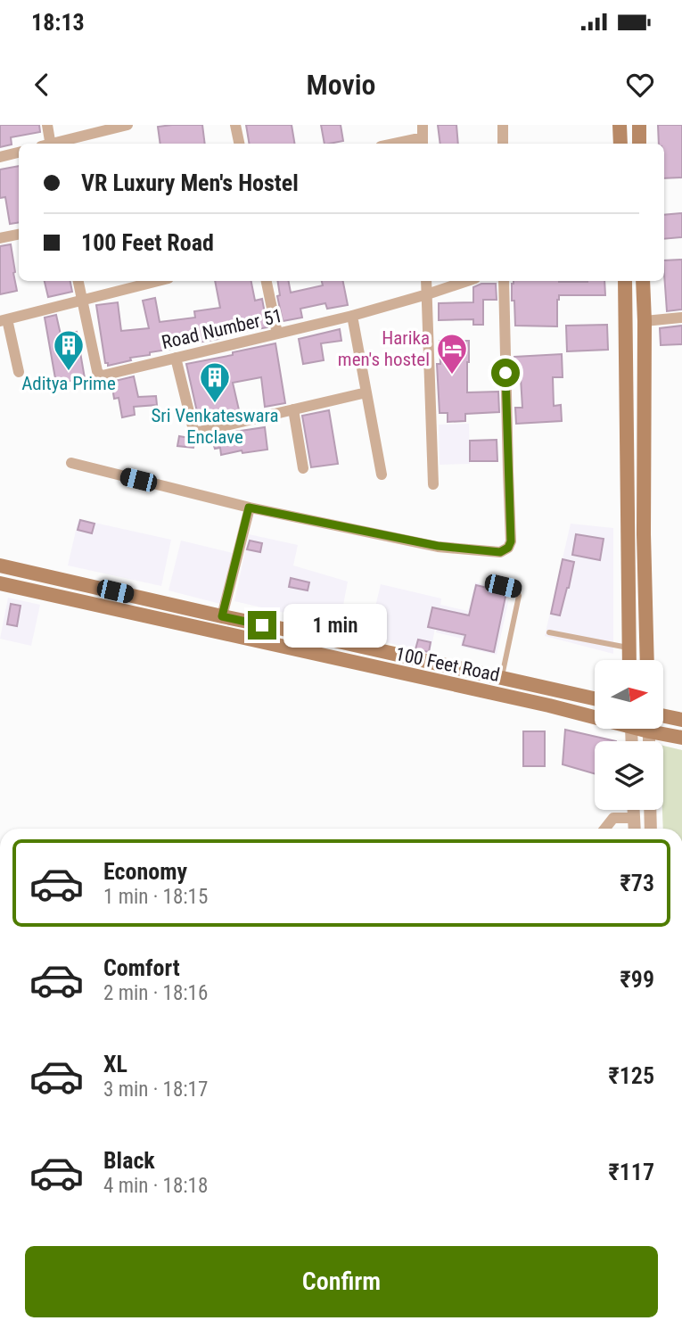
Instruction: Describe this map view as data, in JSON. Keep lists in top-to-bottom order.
{
  "streets": {
    "main road": ["100 Feet Road"],
    "street": ["Road Number 51"]
  },
  "places": {
    "building": ["Aditya Prime", "Sri Venkateswara Enclave"],
    "hotel": ["Harika men's hostel"]
  },
  "north": "right",
  "page": {
    "status": "18:13",
    "header": "Movio",
    "banner": ["VR Luxury Men's Hostel", "100 Feet Road"],
    "bubble": "1 min",
    "list": [
      {
        "name": "Economy",
        "note": "1 min · 18:15",
        "value": "₹73"
      },
      {
        "name": "Comfort",
        "note": "2 min · 18:16",
        "value": "₹99"
      },
      {
        "name": "XL",
        "note": "3 min · 18:17",
        "value": "₹125"
      },
      {
        "name": "Black",
        "note": "4 min · 18:18",
        "value": "₹117"
      }
    ],
    "buttons": "Confirm"
  }
}
